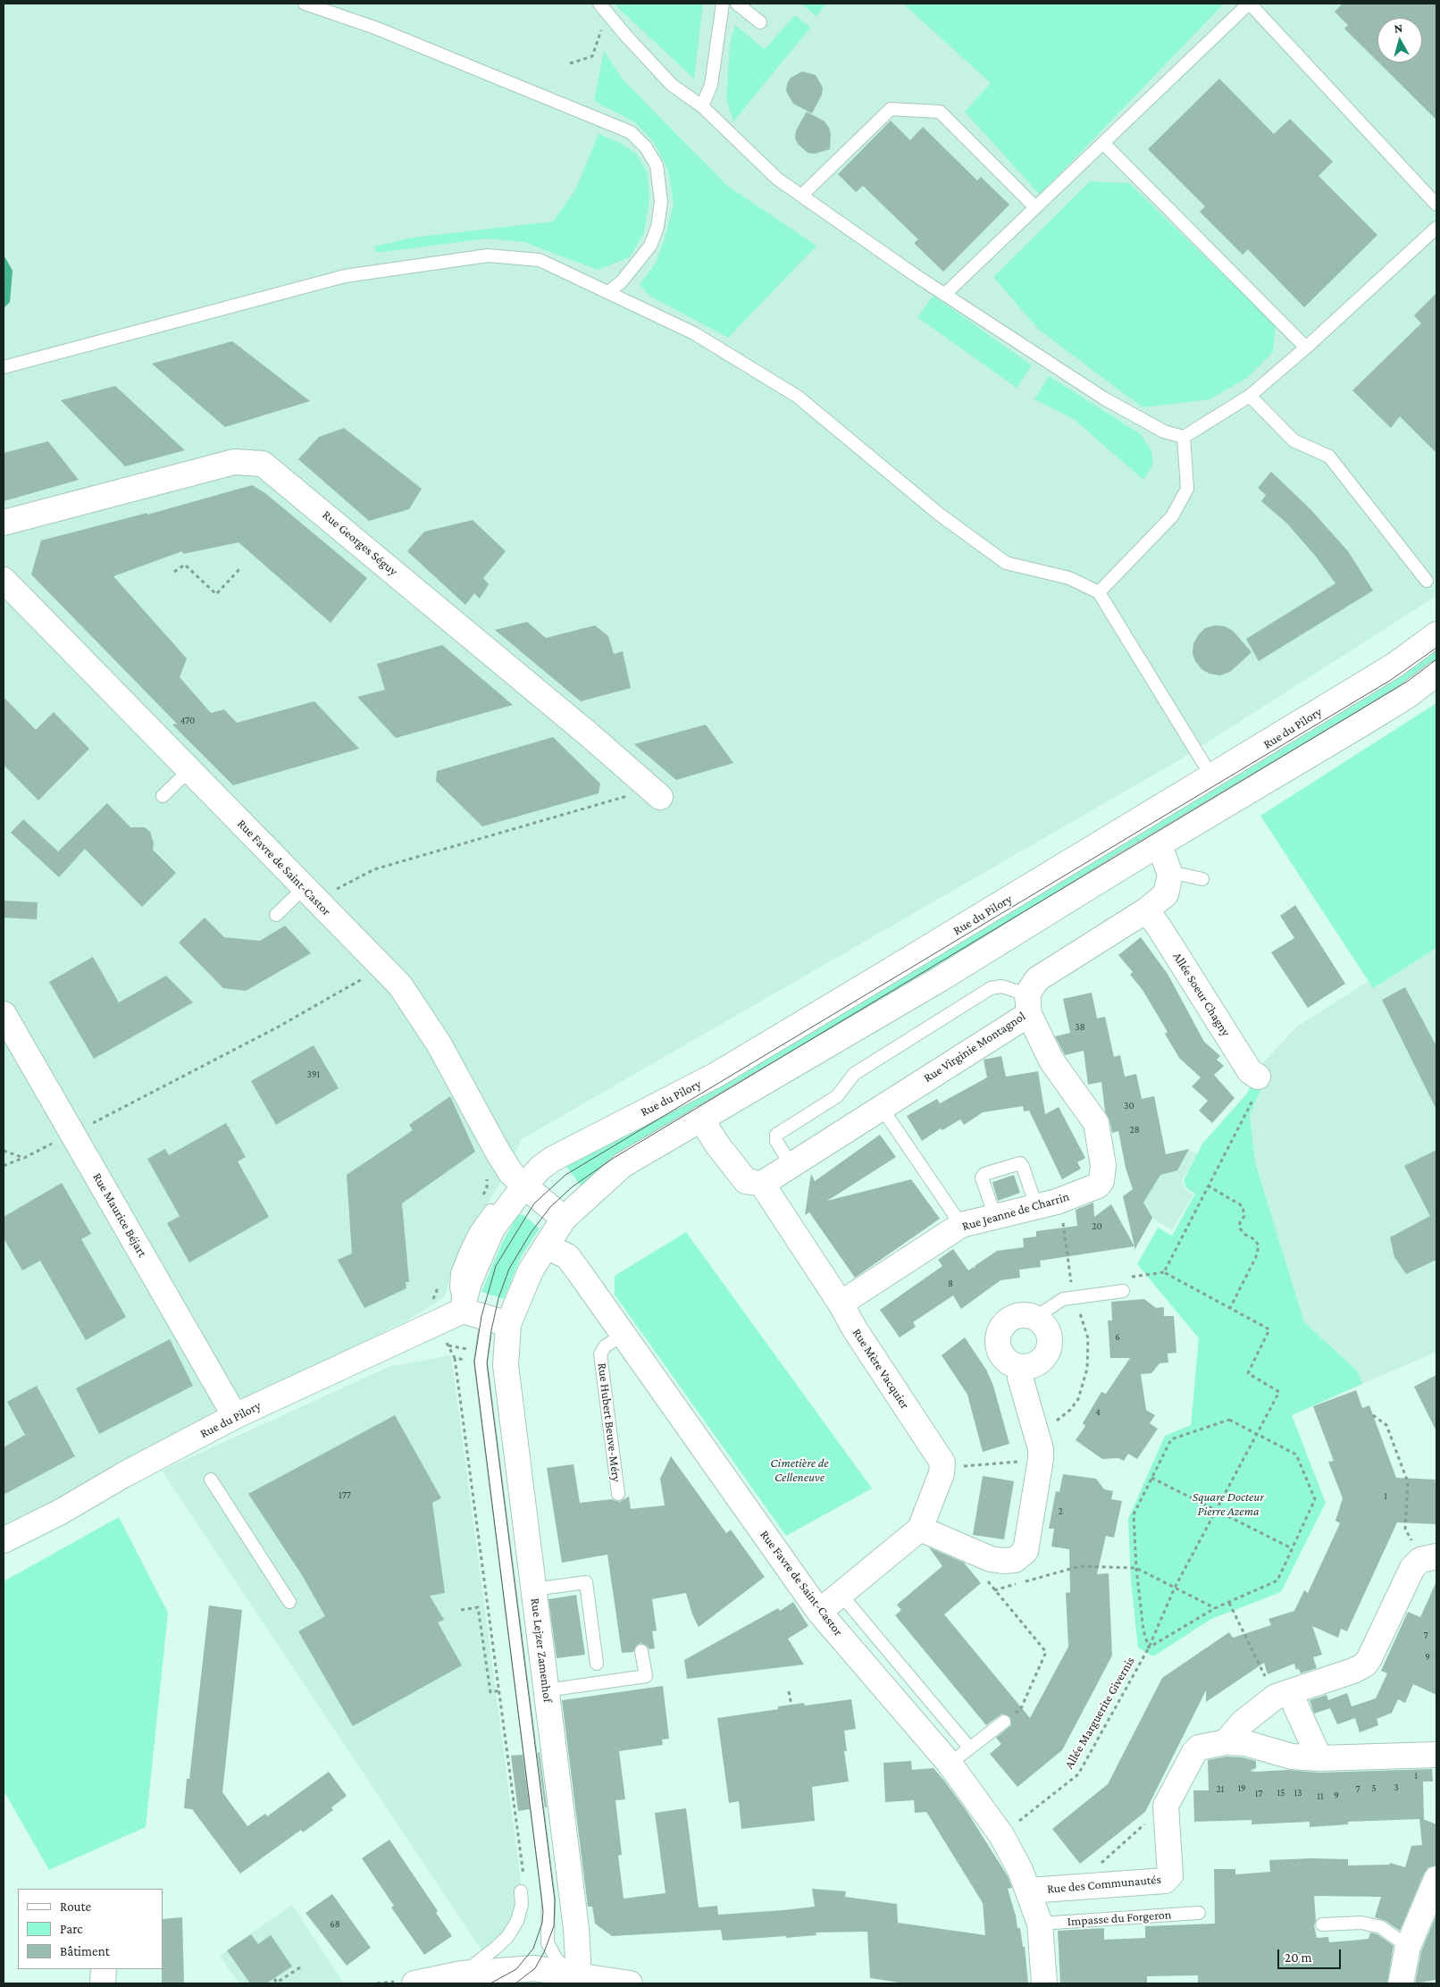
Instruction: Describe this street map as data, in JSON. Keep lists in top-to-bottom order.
{
  "streets": {
    "street": [
      "Rue Georges Séguy",
      "Rue du Pilory",
      "Rue Favre de Saint-Castor",
      "Allée Soeur Chagny",
      "Rue Virginie Montagnol",
      "Rue Jeanne de Charrin",
      "Rue Maurice Béjart",
      "Rue Mère Vacquier",
      "Rue Lejzer Zamenhof",
      "Rue des Communautés"
    ],
    "lane": ["Rue Hubert Beuve-Méry", "Impasse du Forgeron"],
    "path": ["Allée Marguerite Givernis"]
  },
  "crossings": [
    ["Rue du Pilory", "Rue Favre de Saint-Castor"],
    ["Rue du Pilory", "Rue Maurice Béjart"],
    ["Rue Favre de Saint-Castor", "Rue Hubert Beuve-Méry"],
    ["Rue Favre de Saint-Castor", "Rue Lejzer Zamenhof"],
    ["Rue Favre de Saint-Castor", "Allée Marguerite Givernis"],
    ["Rue Favre de Saint-Castor", "Rue des Communautés"],
    ["Rue Favre de Saint-Castor", "Impasse du Forgeron"],
    ["Allée Soeur Chagny", "Rue Virginie Montagnol"],
    ["Rue Virginie Montagnol", "Rue Jeanne de Charrin"],
    ["Rue Virginie Montagnol", "Rue Mère Vacquier"],
    ["Rue Jeanne de Charrin", "Rue Mère Vacquier"]
  ],
  "parks": ["Cimetière de Celleneuve", "Square Docteur Pierre Azema"],
  "house_numbers": [
    "470",
    "38",
    "391",
    "30",
    "28",
    "20",
    "8",
    "6",
    "4",
    "177",
    "1",
    "2",
    "7",
    "9",
    "1",
    "3",
    "19",
    "5",
    "21",
    "7",
    "15",
    "13",
    "17",
    "9",
    "11",
    "68"
  ],
  "legend": ["Route", "Parc", "Bâtiment"],
  "scale_bar": "20 m",
  "north": "top"
}
